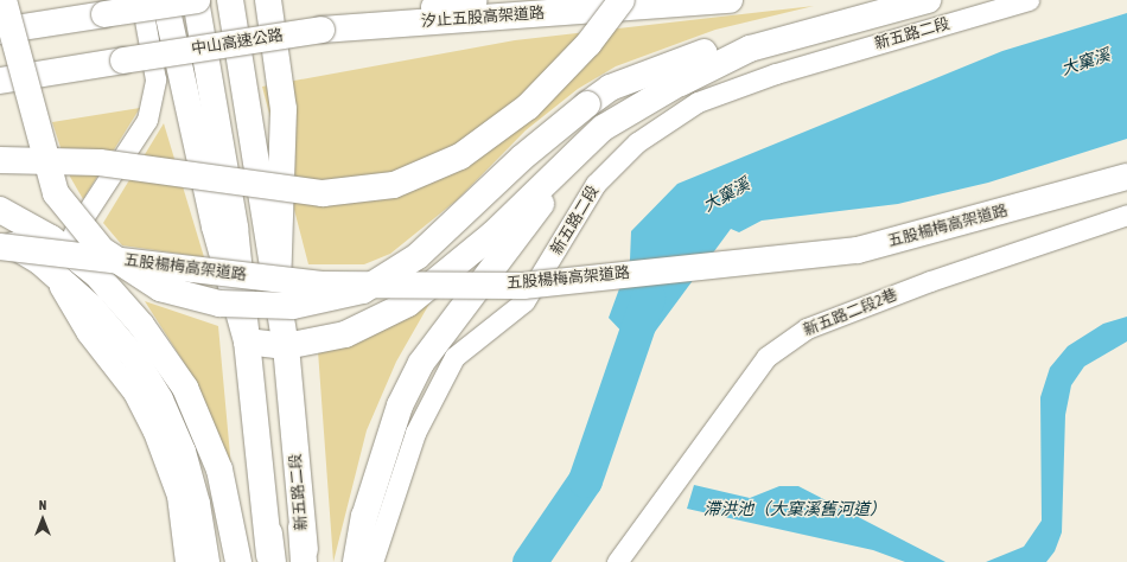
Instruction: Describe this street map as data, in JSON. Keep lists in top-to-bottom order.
{
  "streets": {
    "main road": [
      "汐止五股高架道路",
      "新五路二段",
      "中山高速公路",
      "五股楊梅高架道路"
    ],
    "street": ["新五路二段2巷"]
  },
  "crossings": [
    ["汐止五股高架道路", "中山高速公路"]
  ],
  "water": ["大窠溪", "滯洪池（大窠溪舊河道）"],
  "north": "top"
}
